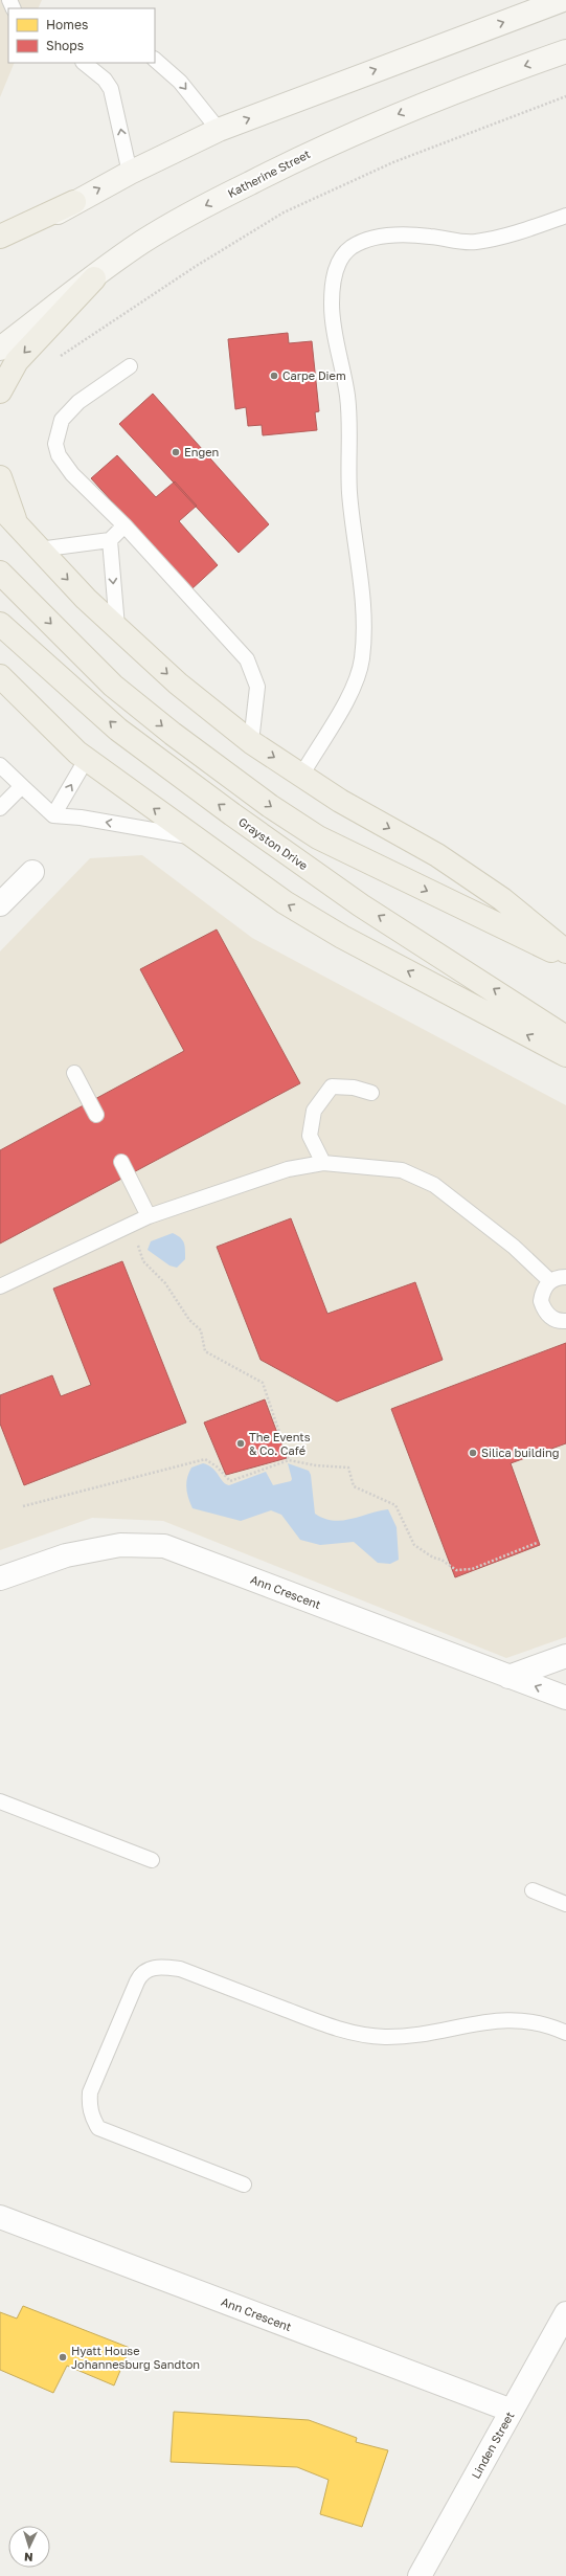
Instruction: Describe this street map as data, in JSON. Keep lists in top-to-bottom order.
{
  "streets": {
    "main road": ["Katherine Street", "Grayston Drive"],
    "street": ["Ann Crescent", "Linden Street"]
  },
  "crossings": [
    ["Ann Crescent", "Linden Street"]
  ],
  "places": [
    "Carpe Diem",
    "Engen",
    "The Events & Co. Café",
    "Silica building",
    "Hyatt House Johannesburg Sandton"
  ],
  "legend": ["Homes", "Shops"],
  "north": "bottom"
}
